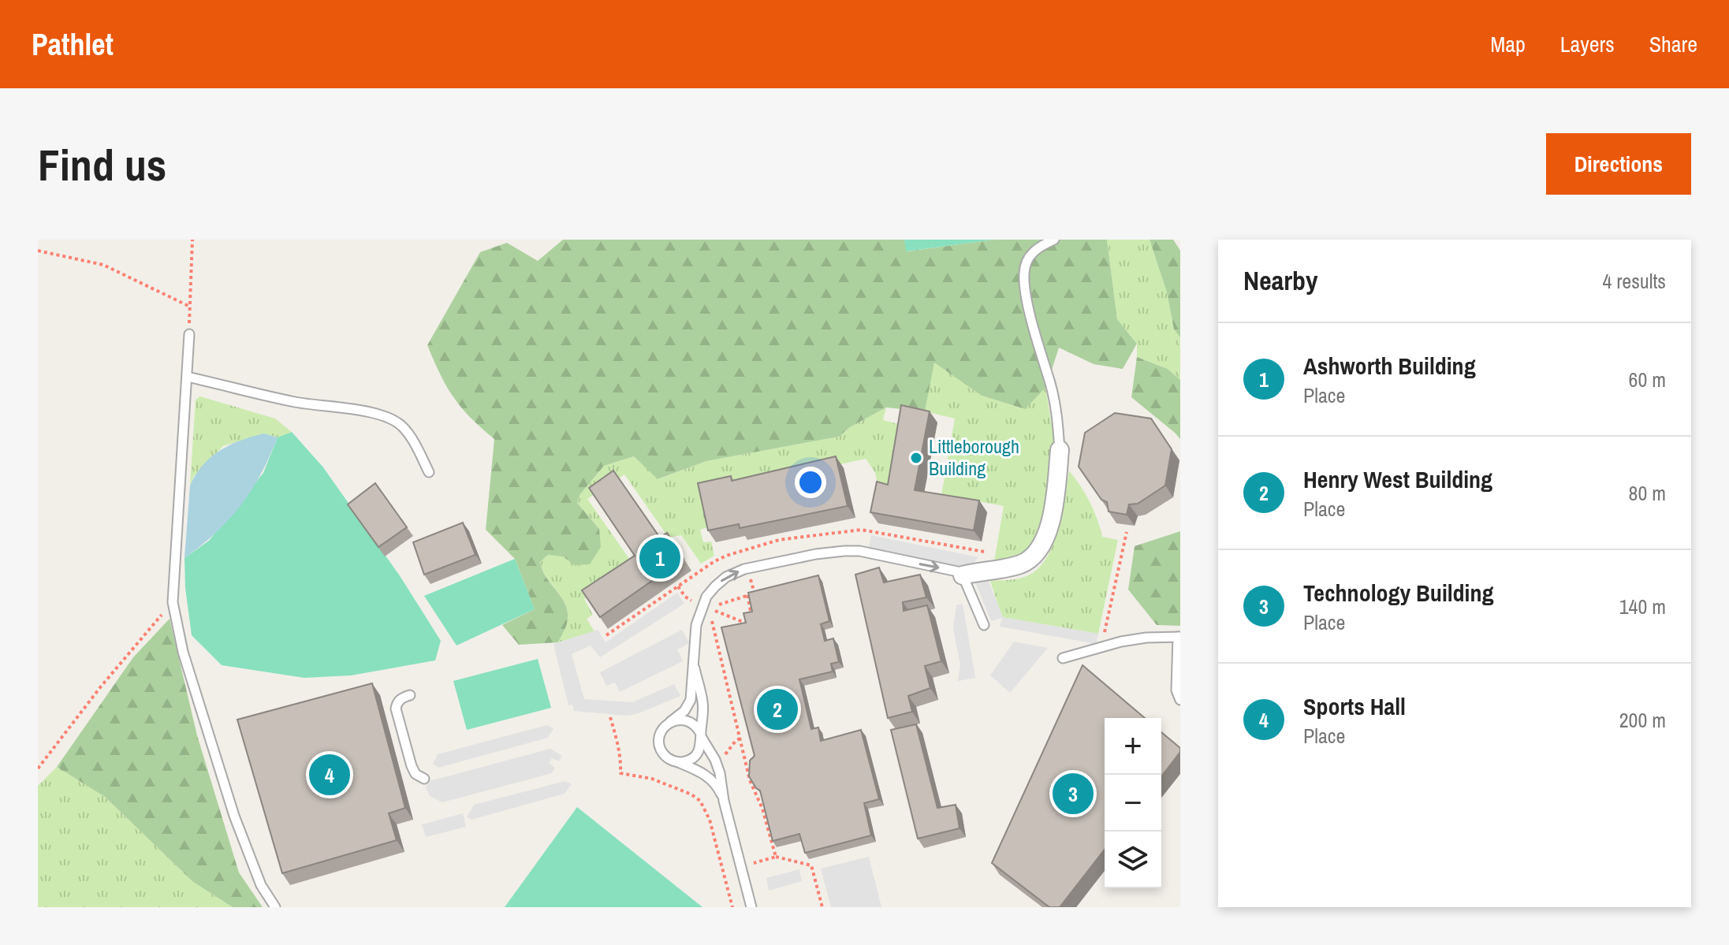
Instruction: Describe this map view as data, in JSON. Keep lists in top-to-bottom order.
{
  "places": ["Littleborough Building"],
  "page": {
    "header": "Pathlet",
    "nav": ["Map", "Layers", "Share"],
    "buttons": "Directions",
    "title": "Find us",
    "heading": ["Nearby", "4 results"],
    "list": [
      {
        "mark": "1",
        "name": "Ashworth Building",
        "note": "Place",
        "value": "60 m"
      },
      {
        "mark": "2",
        "name": "Henry West Building",
        "note": "Place",
        "value": "80 m"
      },
      {
        "mark": "3",
        "name": "Technology Building",
        "note": "Place",
        "value": "140 m"
      },
      {
        "mark": "4",
        "name": "Sports Hall",
        "note": "Place",
        "value": "200 m"
      }
    ],
    "pins": [
      "1",
      "2",
      "4",
      "3"
    ],
    "map_buttons": ["+", "−"]
  }
}
